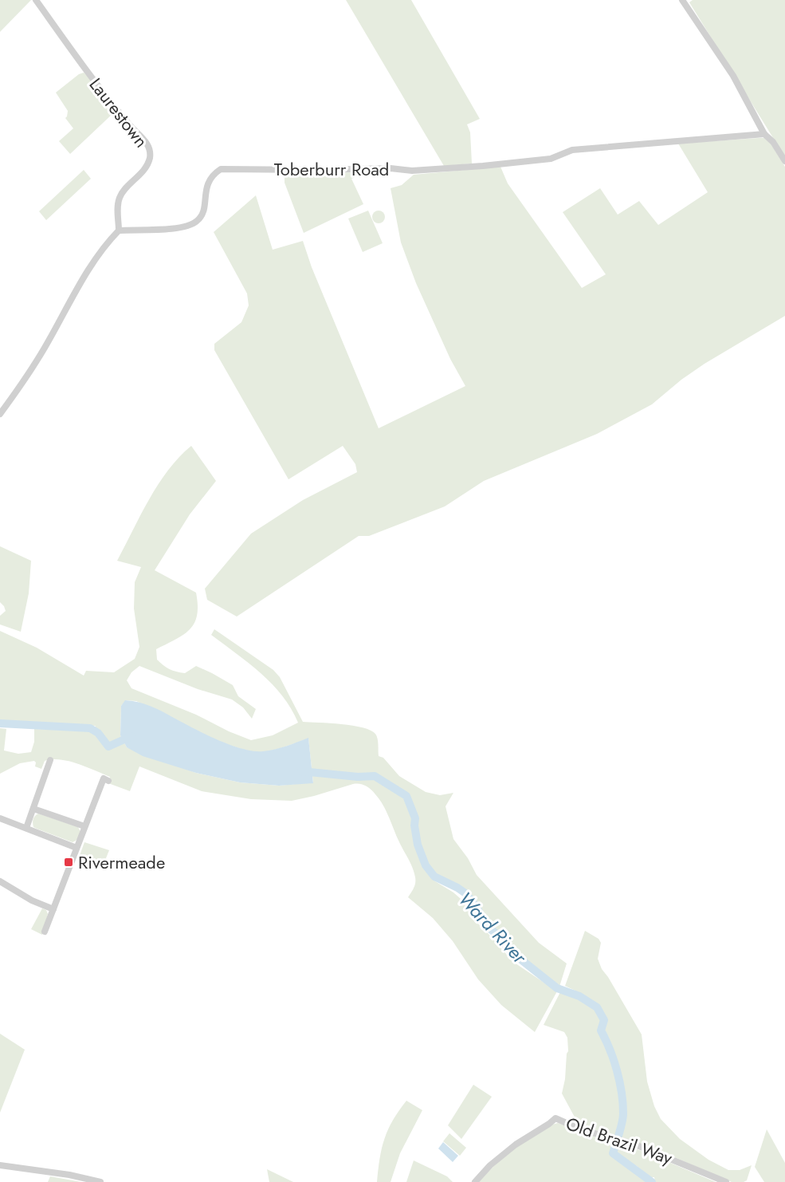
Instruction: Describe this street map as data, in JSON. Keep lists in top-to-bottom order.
{
  "streets": {
    "street": ["Laurestown", "Toberburr Road", "Old Brazil Way"]
  },
  "crossings": [
    ["Laurestown", "Toberburr Road"]
  ],
  "water": ["Ward River"],
  "places": {
    "transit": ["Rivermeade"]
  }
}
